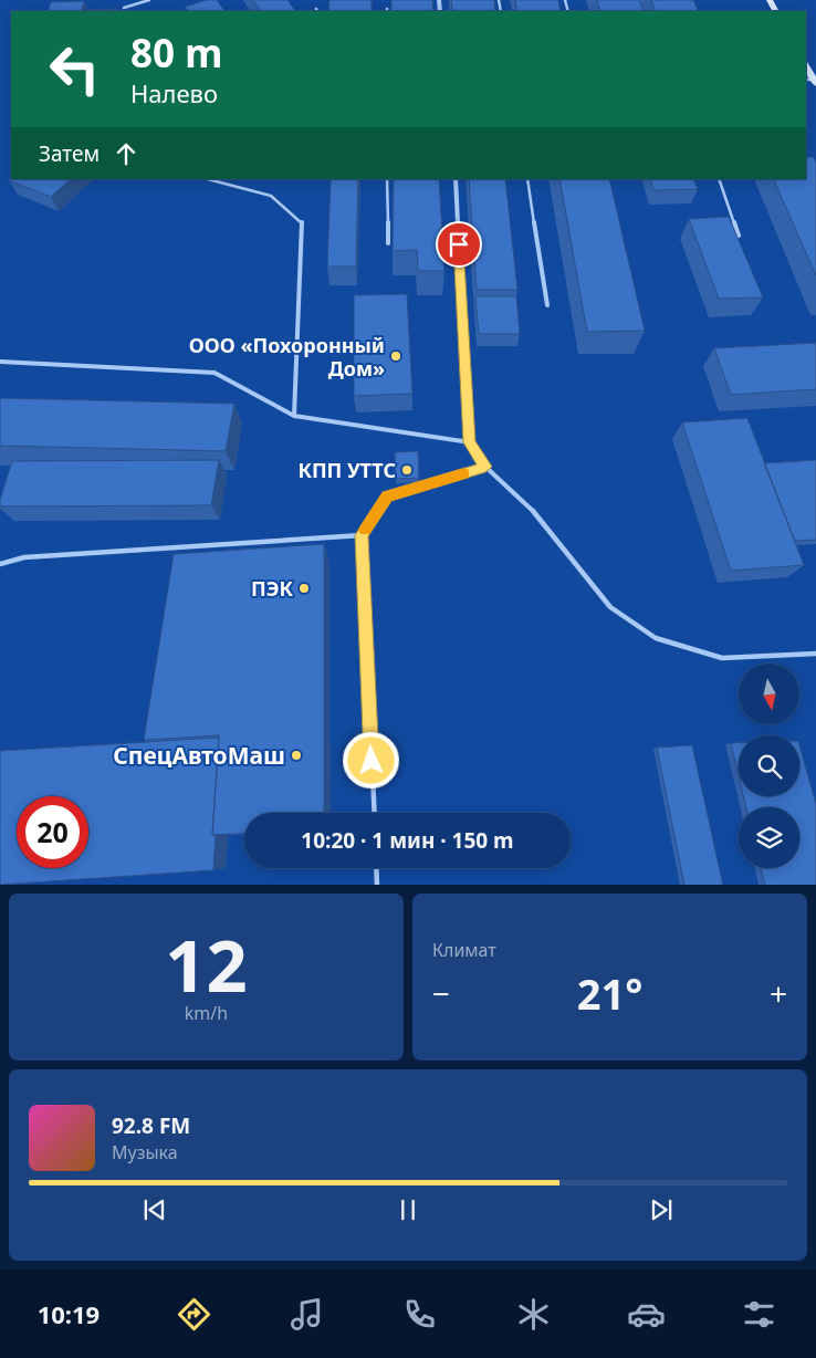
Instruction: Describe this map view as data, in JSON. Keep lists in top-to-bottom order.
{
  "places": [
    "ООО «Похоронный Дом»",
    "КПП УТТС",
    "ПЭК",
    "СпецАвтоМаш"
  ],
  "north": "bottom",
  "page": {
    "turn": ["80 m", "Налево"],
    "then": "Затем",
    "limit": "20",
    "trip": "10:20 · 1 мин · 150 m",
    "tile": [
      ["12", "km/h"],
      "Климат"
    ],
    "heat": ["−", "21°", "+"],
    "song": ["92.8 FM", "Музыка"],
    "tabs": "10:19"
  }
}
